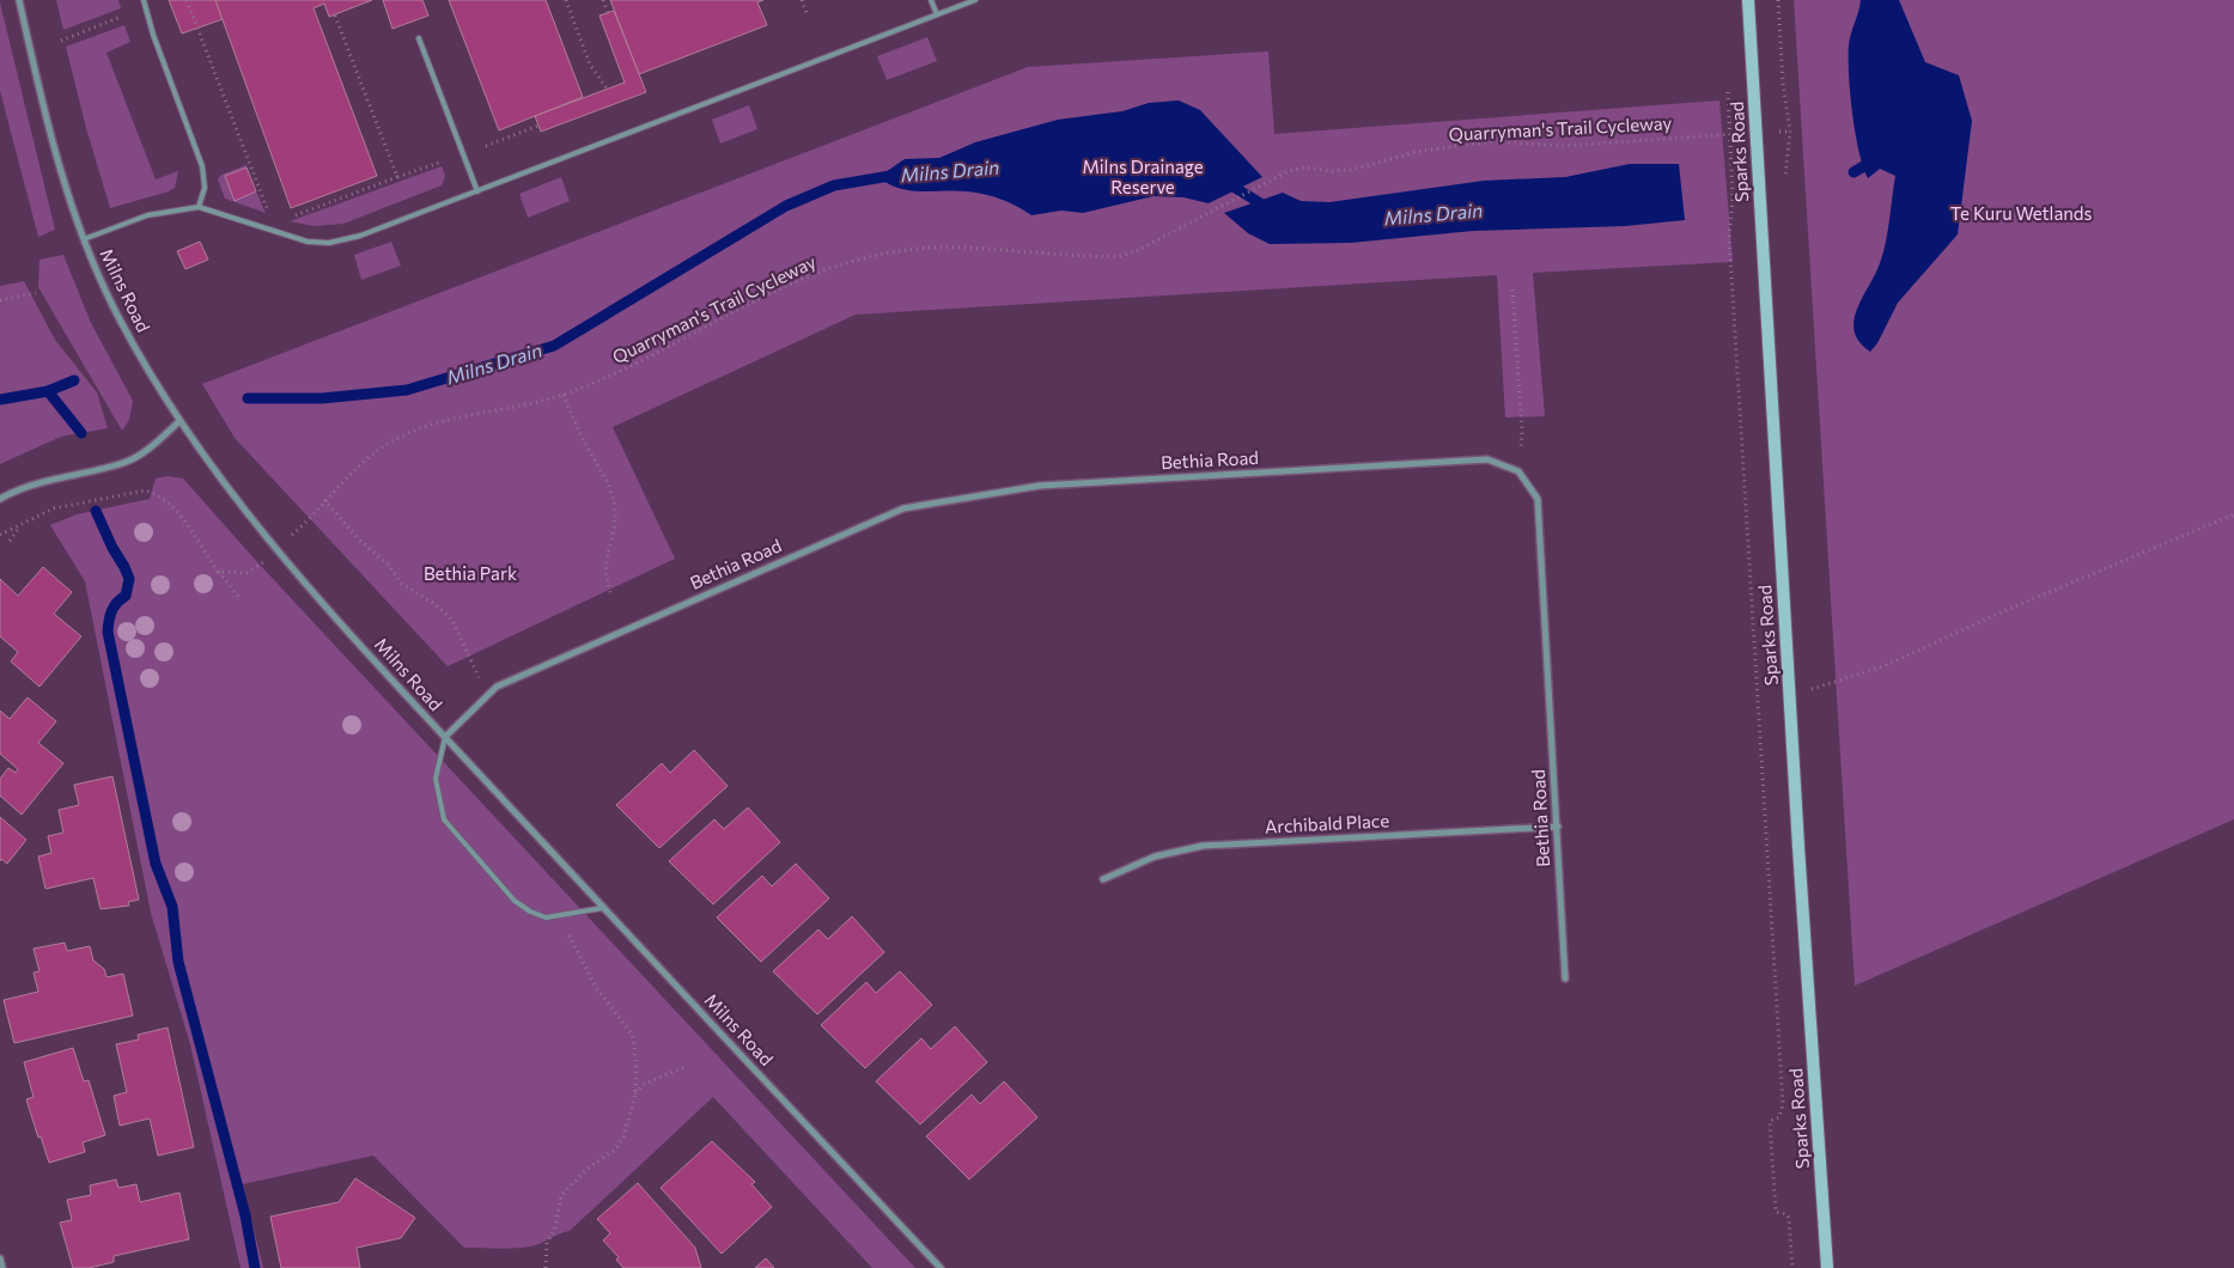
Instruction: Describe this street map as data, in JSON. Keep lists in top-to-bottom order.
{
  "streets": {
    "main road": ["Sparks Road"],
    "street": ["Milns Road", "Bethia Road", "Archibald Place"],
    "path": ["Quarryman's Trail Cycleway"]
  },
  "crossings": [
    ["Milns Road", "Bethia Road"],
    ["Bethia Road", "Archibald Place"]
  ],
  "water": ["Milns Drain"],
  "parks": ["Milns Drainage Reserve", "Te Kuru Wetlands", "Bethia Park"]
}
